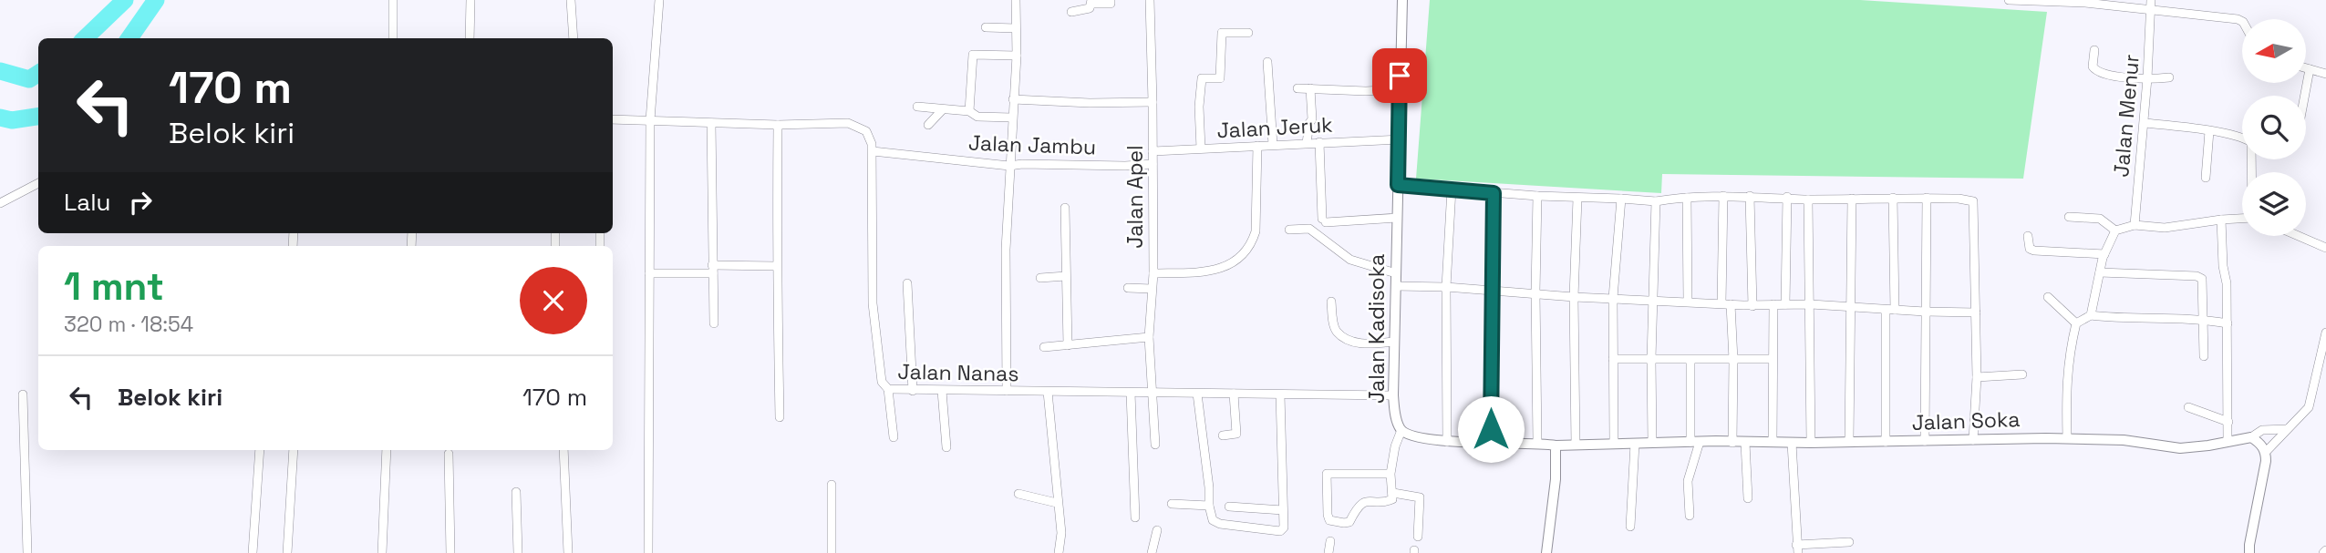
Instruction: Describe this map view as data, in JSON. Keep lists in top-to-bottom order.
{
  "streets": {
    "street": [
      "Jalan Menur",
      "Jalan Jeruk",
      "Jalan Jambu",
      "Jalan Apel",
      "Jalan Kadisoka",
      "Jalan Nanas",
      "Jalan Soka"
    ]
  },
  "crossings": [
    ["Jalan Jeruk", "Jalan Apel"],
    ["Jalan Jeruk", "Jalan Kadisoka"],
    ["Jalan Jambu", "Jalan Apel"],
    ["Jalan Jambu", "Jalan Nanas"],
    ["Jalan Apel", "Jalan Nanas"],
    ["Jalan Kadisoka", "Jalan Nanas"],
    ["Jalan Kadisoka", "Jalan Soka"]
  ],
  "north": "left",
  "page": {
    "turn": ["170 m", "Belok kiri"],
    "then": "Lalu",
    "heading": ["1 mnt", "320 m · 18:54"],
    "list": [
      {
        "name": "Belok kiri",
        "value": "170 m"
      }
    ]
  }
}
